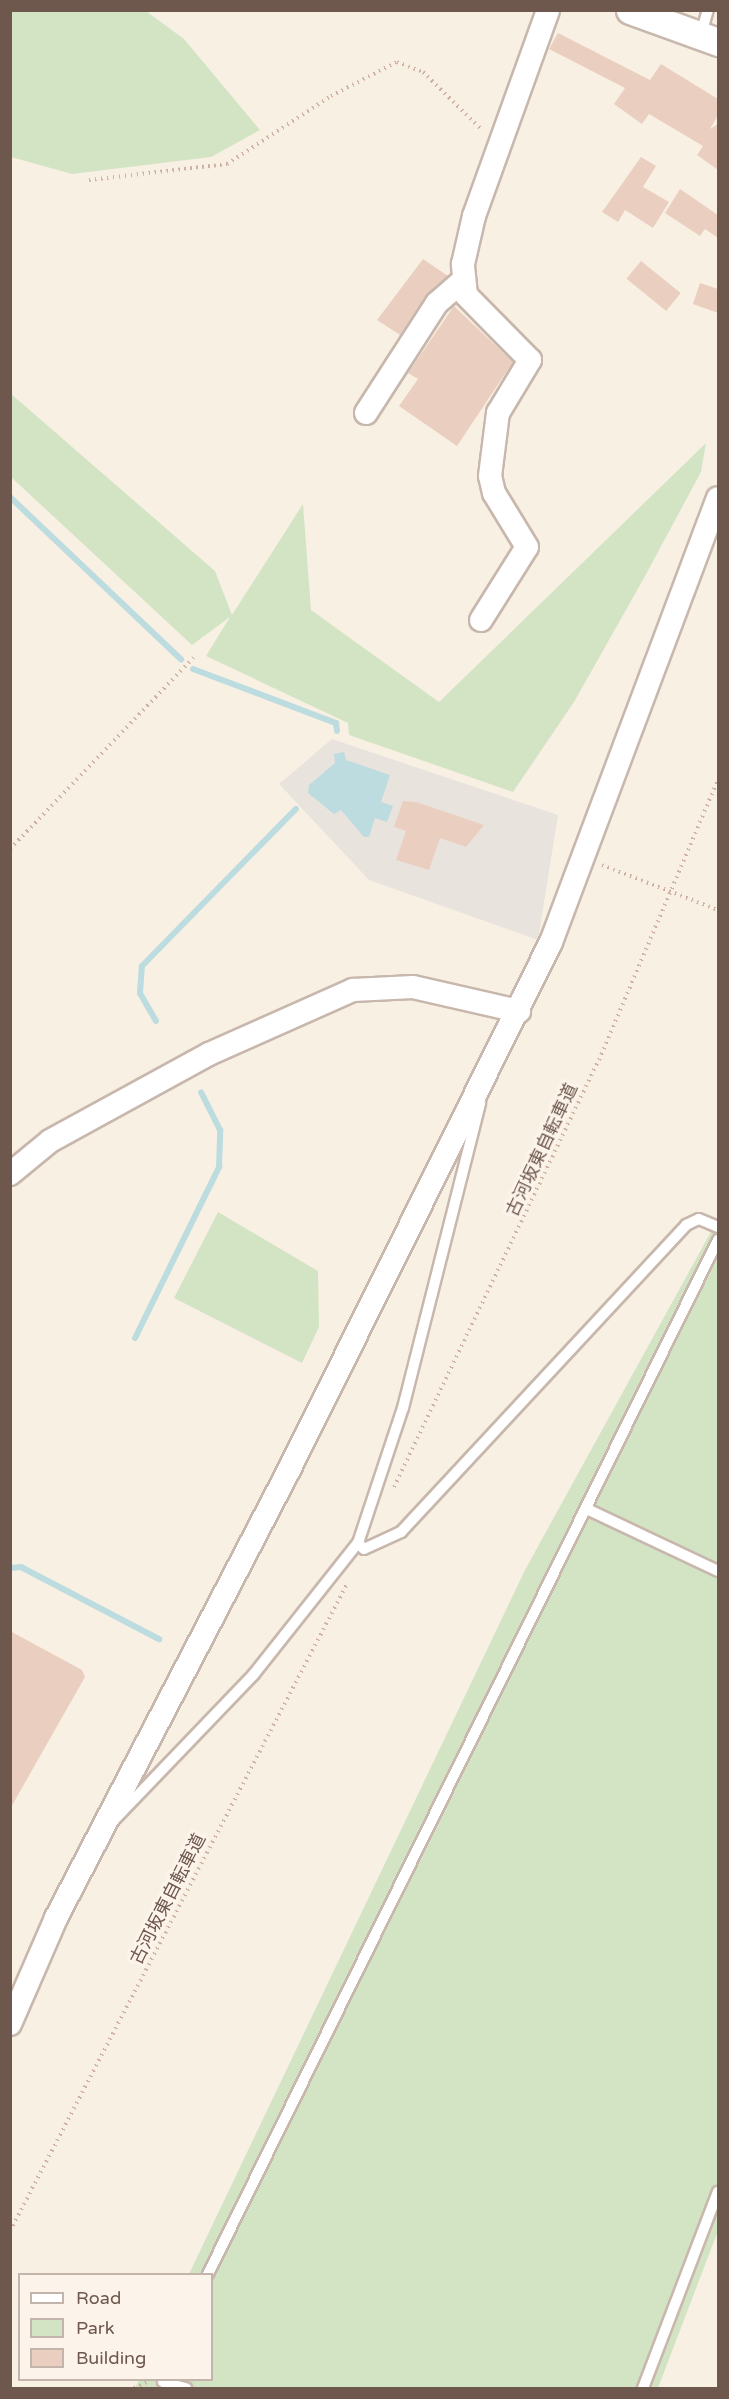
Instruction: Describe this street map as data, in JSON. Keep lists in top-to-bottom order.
{
  "streets": {
    "path": ["古河坂東自転車道"]
  },
  "legend": ["Road", "Park", "Building"]
}
